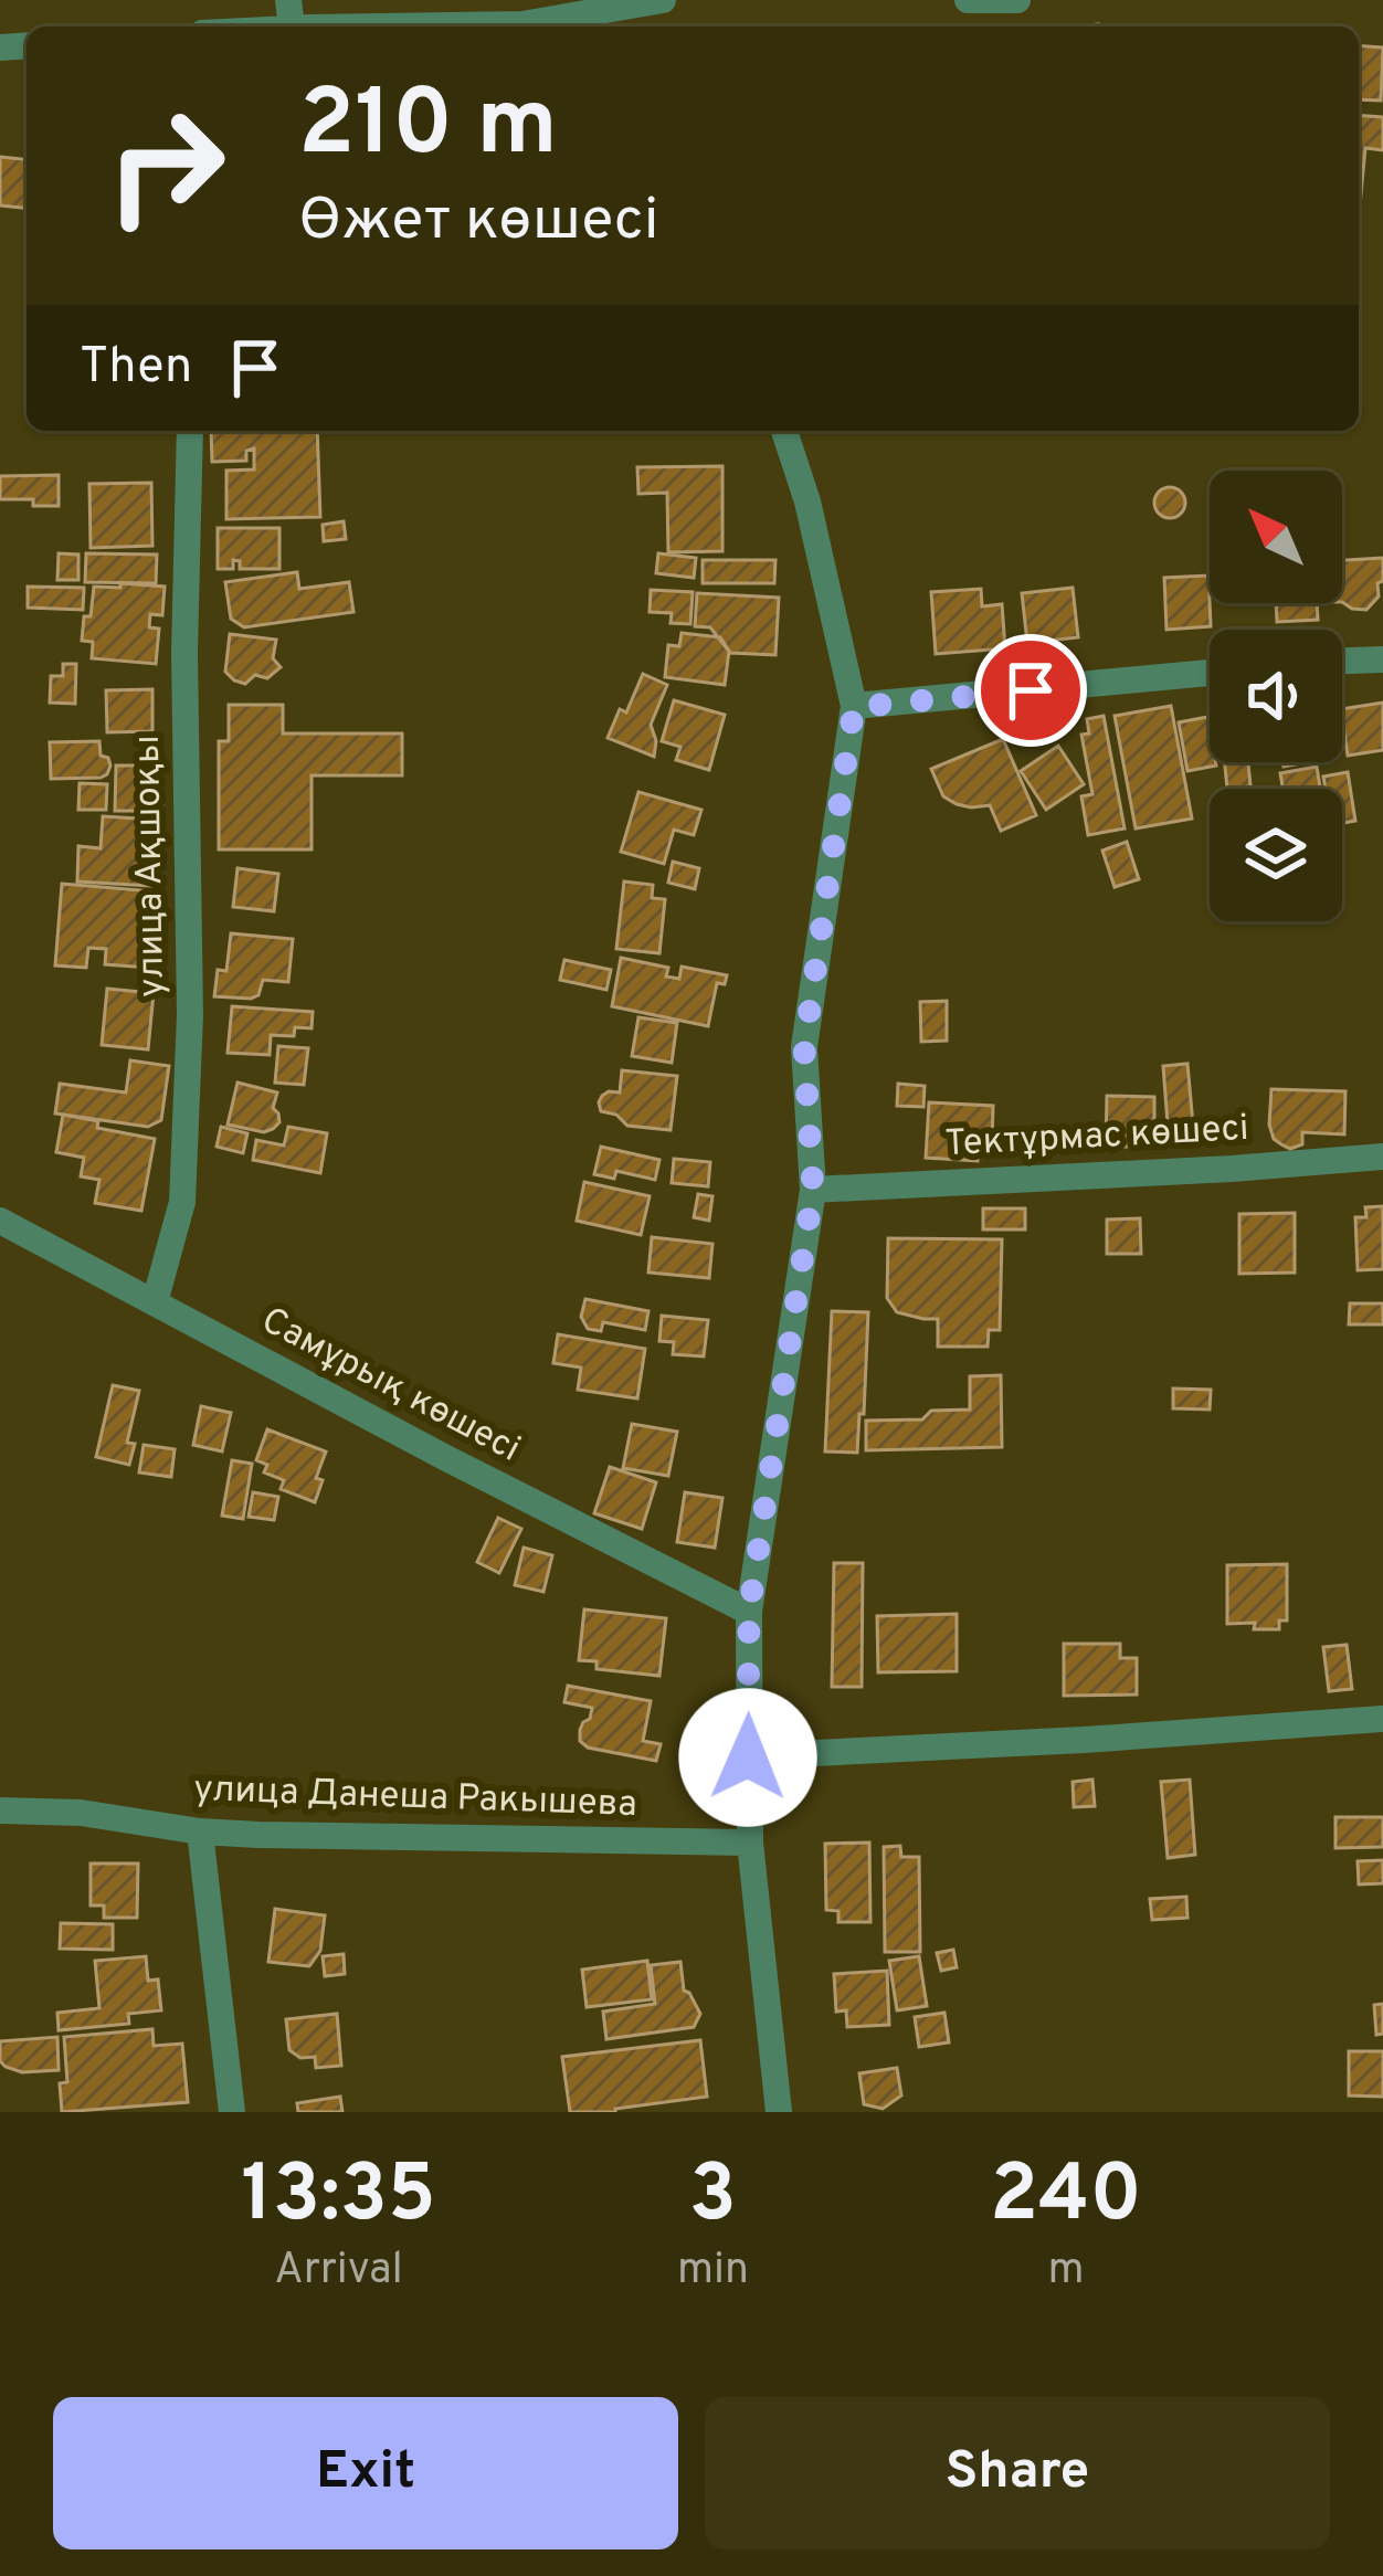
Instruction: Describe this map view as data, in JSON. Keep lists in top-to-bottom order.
{
  "streets": {
    "street": [
      "улица Ақшоқы",
      "Тектұрмас көшесі",
      "Самұрық көшесі",
      "улица Данеша Ракышева"
    ]
  },
  "crossings": [
    ["улица Ақшоқы", "Самұрық көшесі"]
  ],
  "north": "top left",
  "page": {
    "turn": ["210 m", "Өжет көшесі"],
    "then": "Then",
    "eta": [
      "13:35",
      "Arrival",
      "3",
      "min",
      "240",
      "m"
    ],
    "buttons": ["Exit", "Share"]
  }
}
